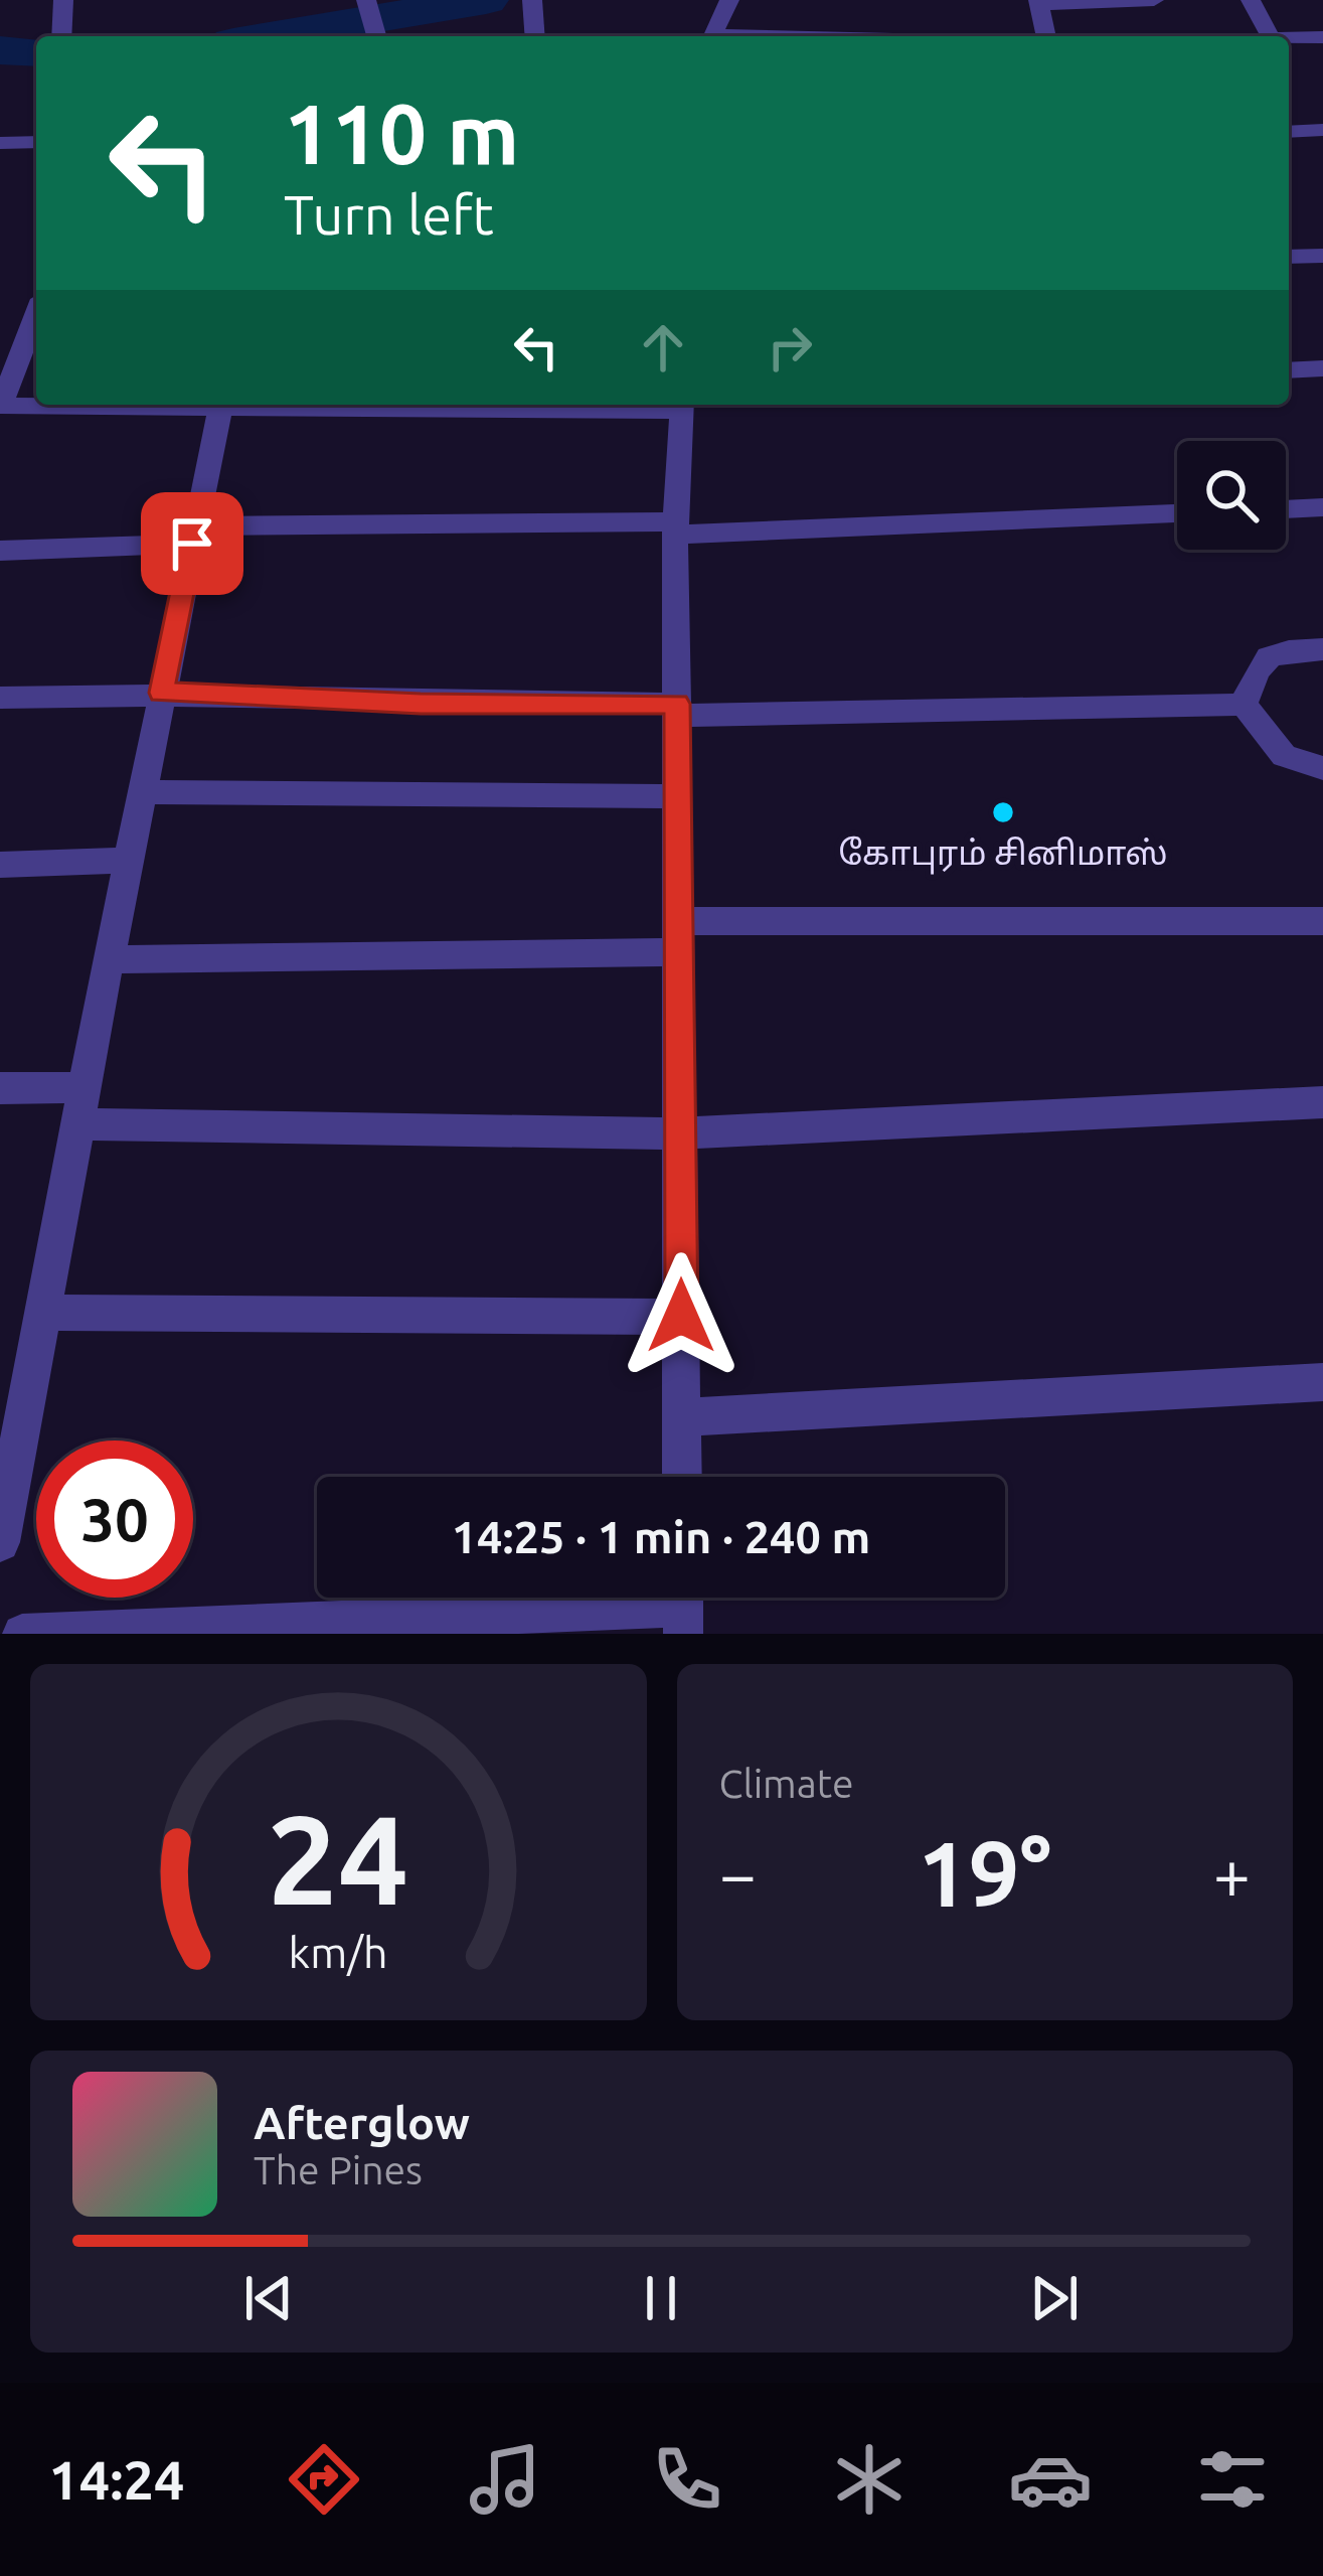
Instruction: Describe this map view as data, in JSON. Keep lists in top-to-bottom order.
{
  "places": ["கோபுரம் சினிமாஸ்"],
  "page": {
    "turn": ["110 m", "Turn left"],
    "limit": "30",
    "trip": "14:25 · 1 min · 240 m",
    "tile": "Climate",
    "heat": ["−", "19°", "+"],
    "song": ["Afterglow", "The Pines"],
    "tabs": "14:24",
    "gauge": ["24", "km/h"]
  }
}
